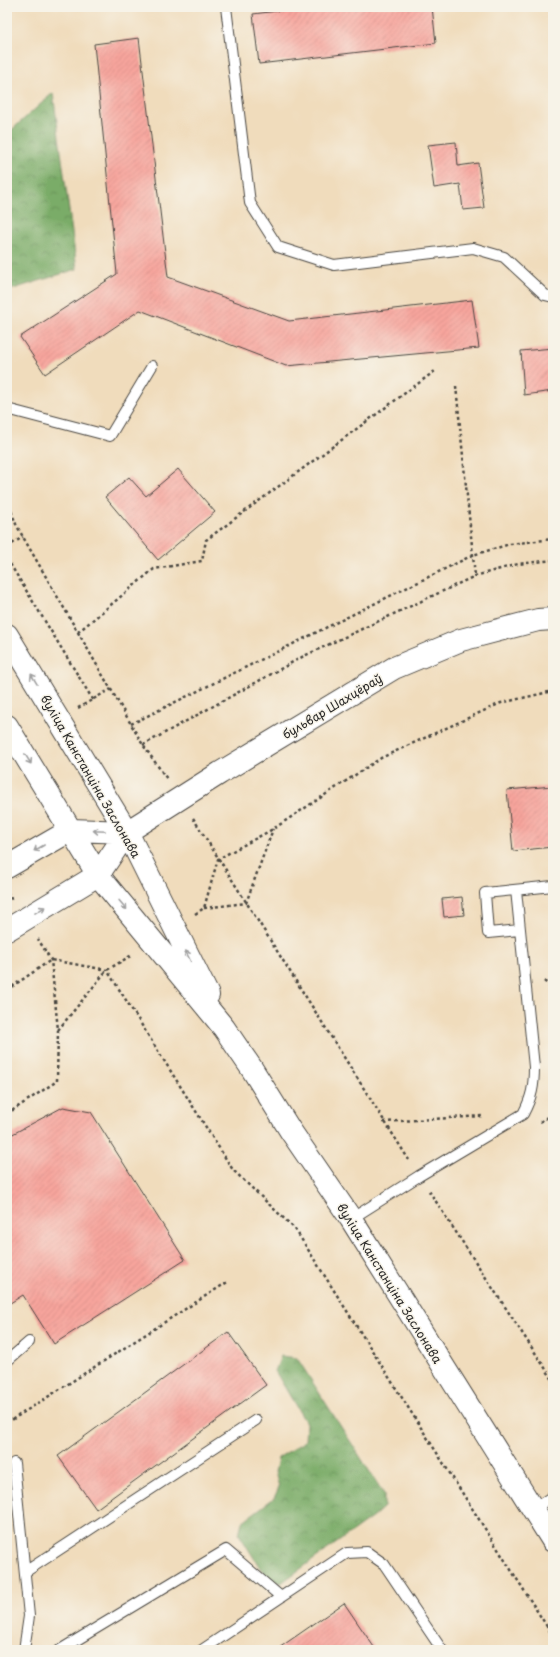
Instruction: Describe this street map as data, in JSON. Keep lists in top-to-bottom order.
{
  "streets": {
    "main road": ["бульвар Шахцёраў", "вуліца Канстанціна Заслонава"]
  },
  "crossings": [
    ["бульвар Шахцёраў", "вуліца Канстанціна Заслонава"]
  ]
}
